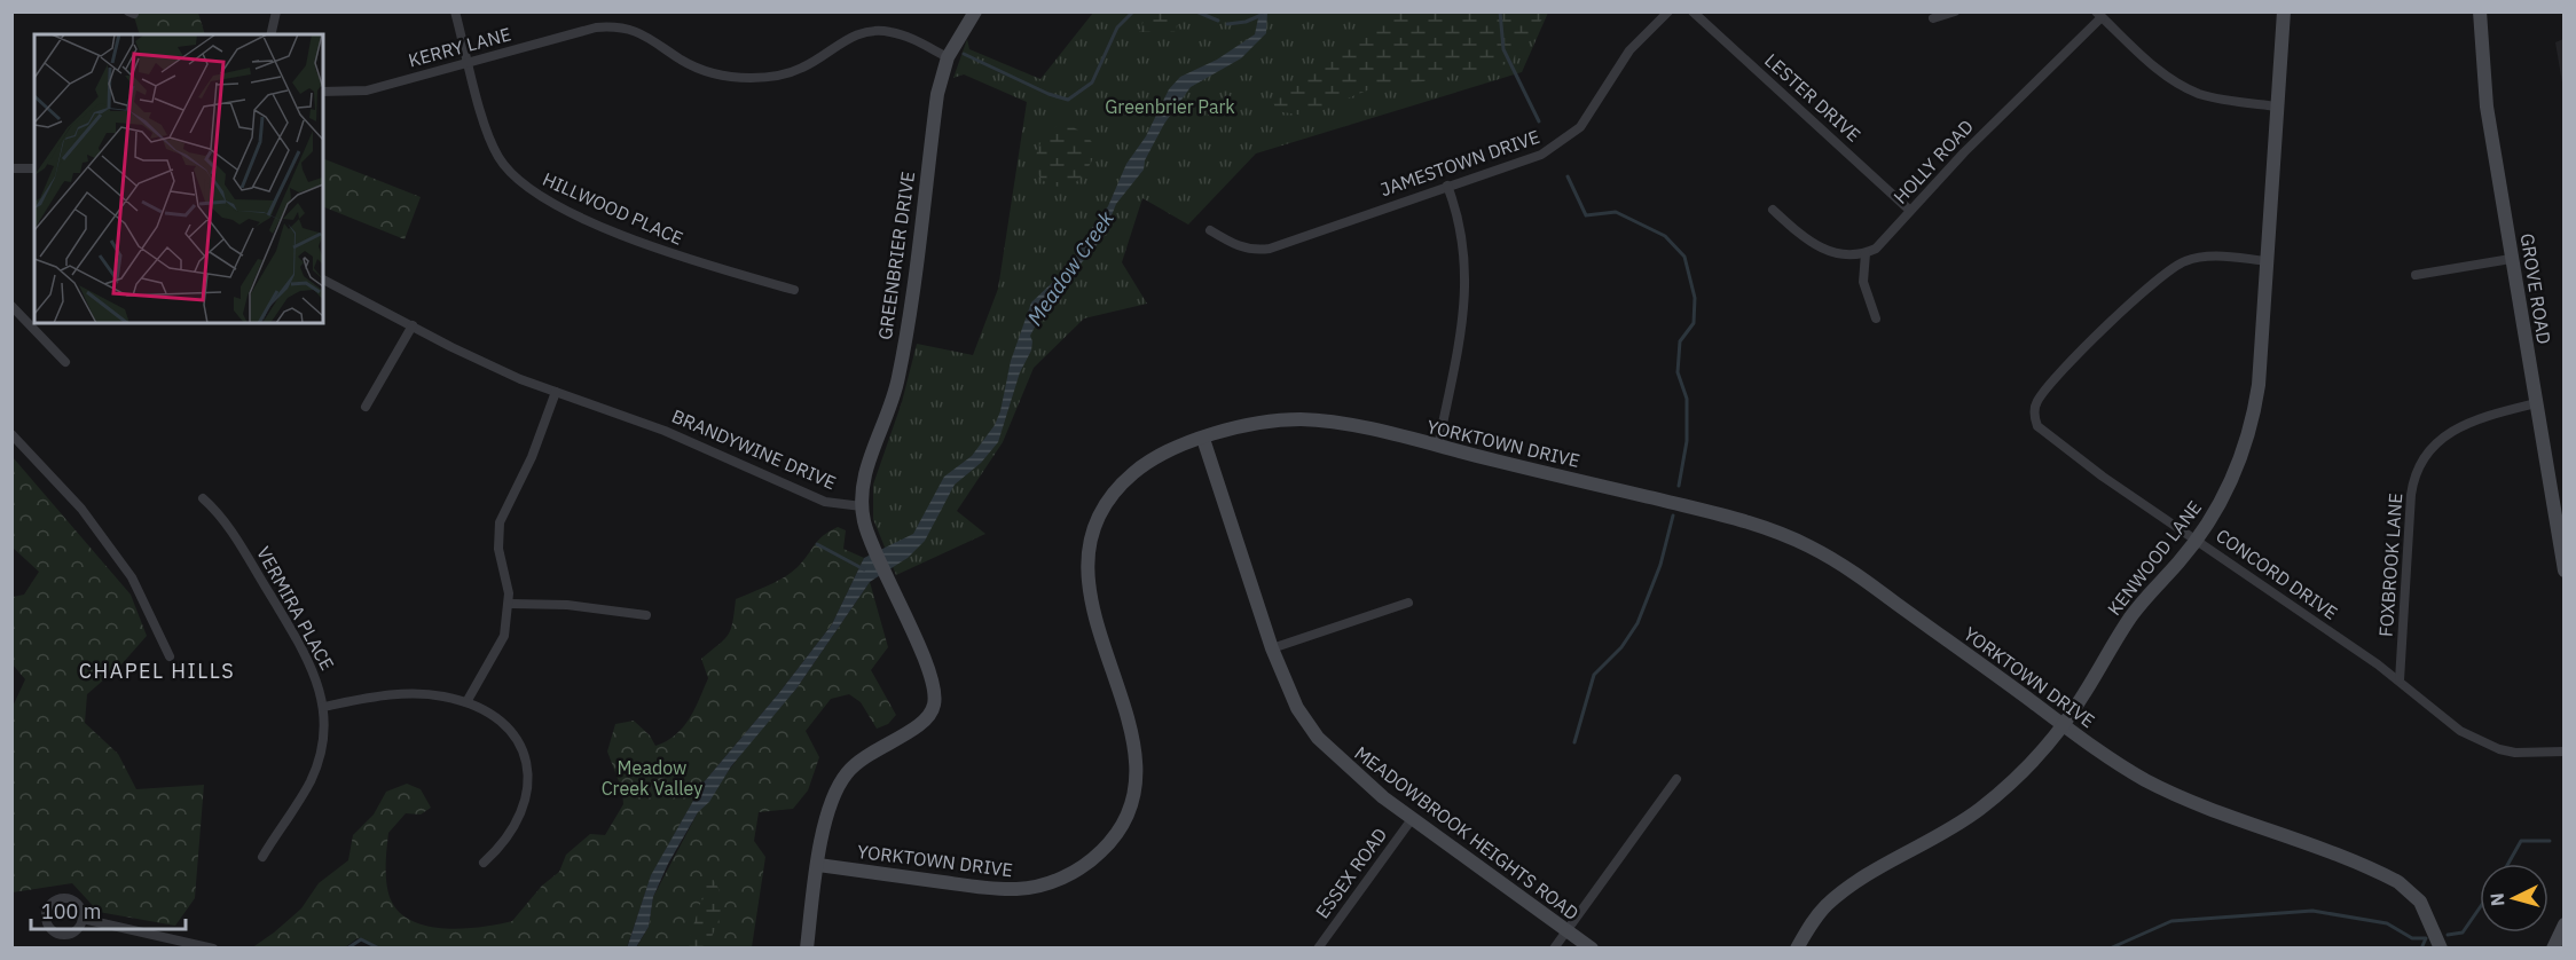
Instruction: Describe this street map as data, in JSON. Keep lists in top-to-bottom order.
{
  "streets": {
    "street": [
      "KERRY LANE",
      "LESTER DRIVE",
      "HOLLY ROAD",
      "JAMESTOWN DRIVE",
      "HILLWOOD PLACE",
      "GREENBRIER DRIVE",
      "GROVE ROAD",
      "YORKTOWN DRIVE",
      "BRANDYWINE DRIVE",
      "KENWOOD LANE",
      "FOXBROOK LANE",
      "CONCORD DRIVE",
      "VERMIRA PLACE",
      "MEADOWBROOK HEIGHTS ROAD",
      "ESSEX ROAD"
    ]
  },
  "crossings": [
    ["KERRY LANE", "HILLWOOD PLACE"],
    ["KERRY LANE", "GREENBRIER DRIVE"],
    ["LESTER DRIVE", "HOLLY ROAD"],
    ["GREENBRIER DRIVE", "BRANDYWINE DRIVE"],
    ["GROVE ROAD", "FOXBROOK LANE"],
    ["YORKTOWN DRIVE", "KENWOOD LANE"],
    ["YORKTOWN DRIVE", "MEADOWBROOK HEIGHTS ROAD"],
    ["KENWOOD LANE", "CONCORD DRIVE"],
    ["FOXBROOK LANE", "CONCORD DRIVE"],
    ["MEADOWBROOK HEIGHTS ROAD", "ESSEX ROAD"]
  ],
  "districts": ["CHAPEL HILLS"],
  "water": ["Meadow Creek"],
  "parks": ["Greenbrier Park", "Meadow Creek Valley"],
  "scale_bar": "100 m",
  "north": "left"
}
